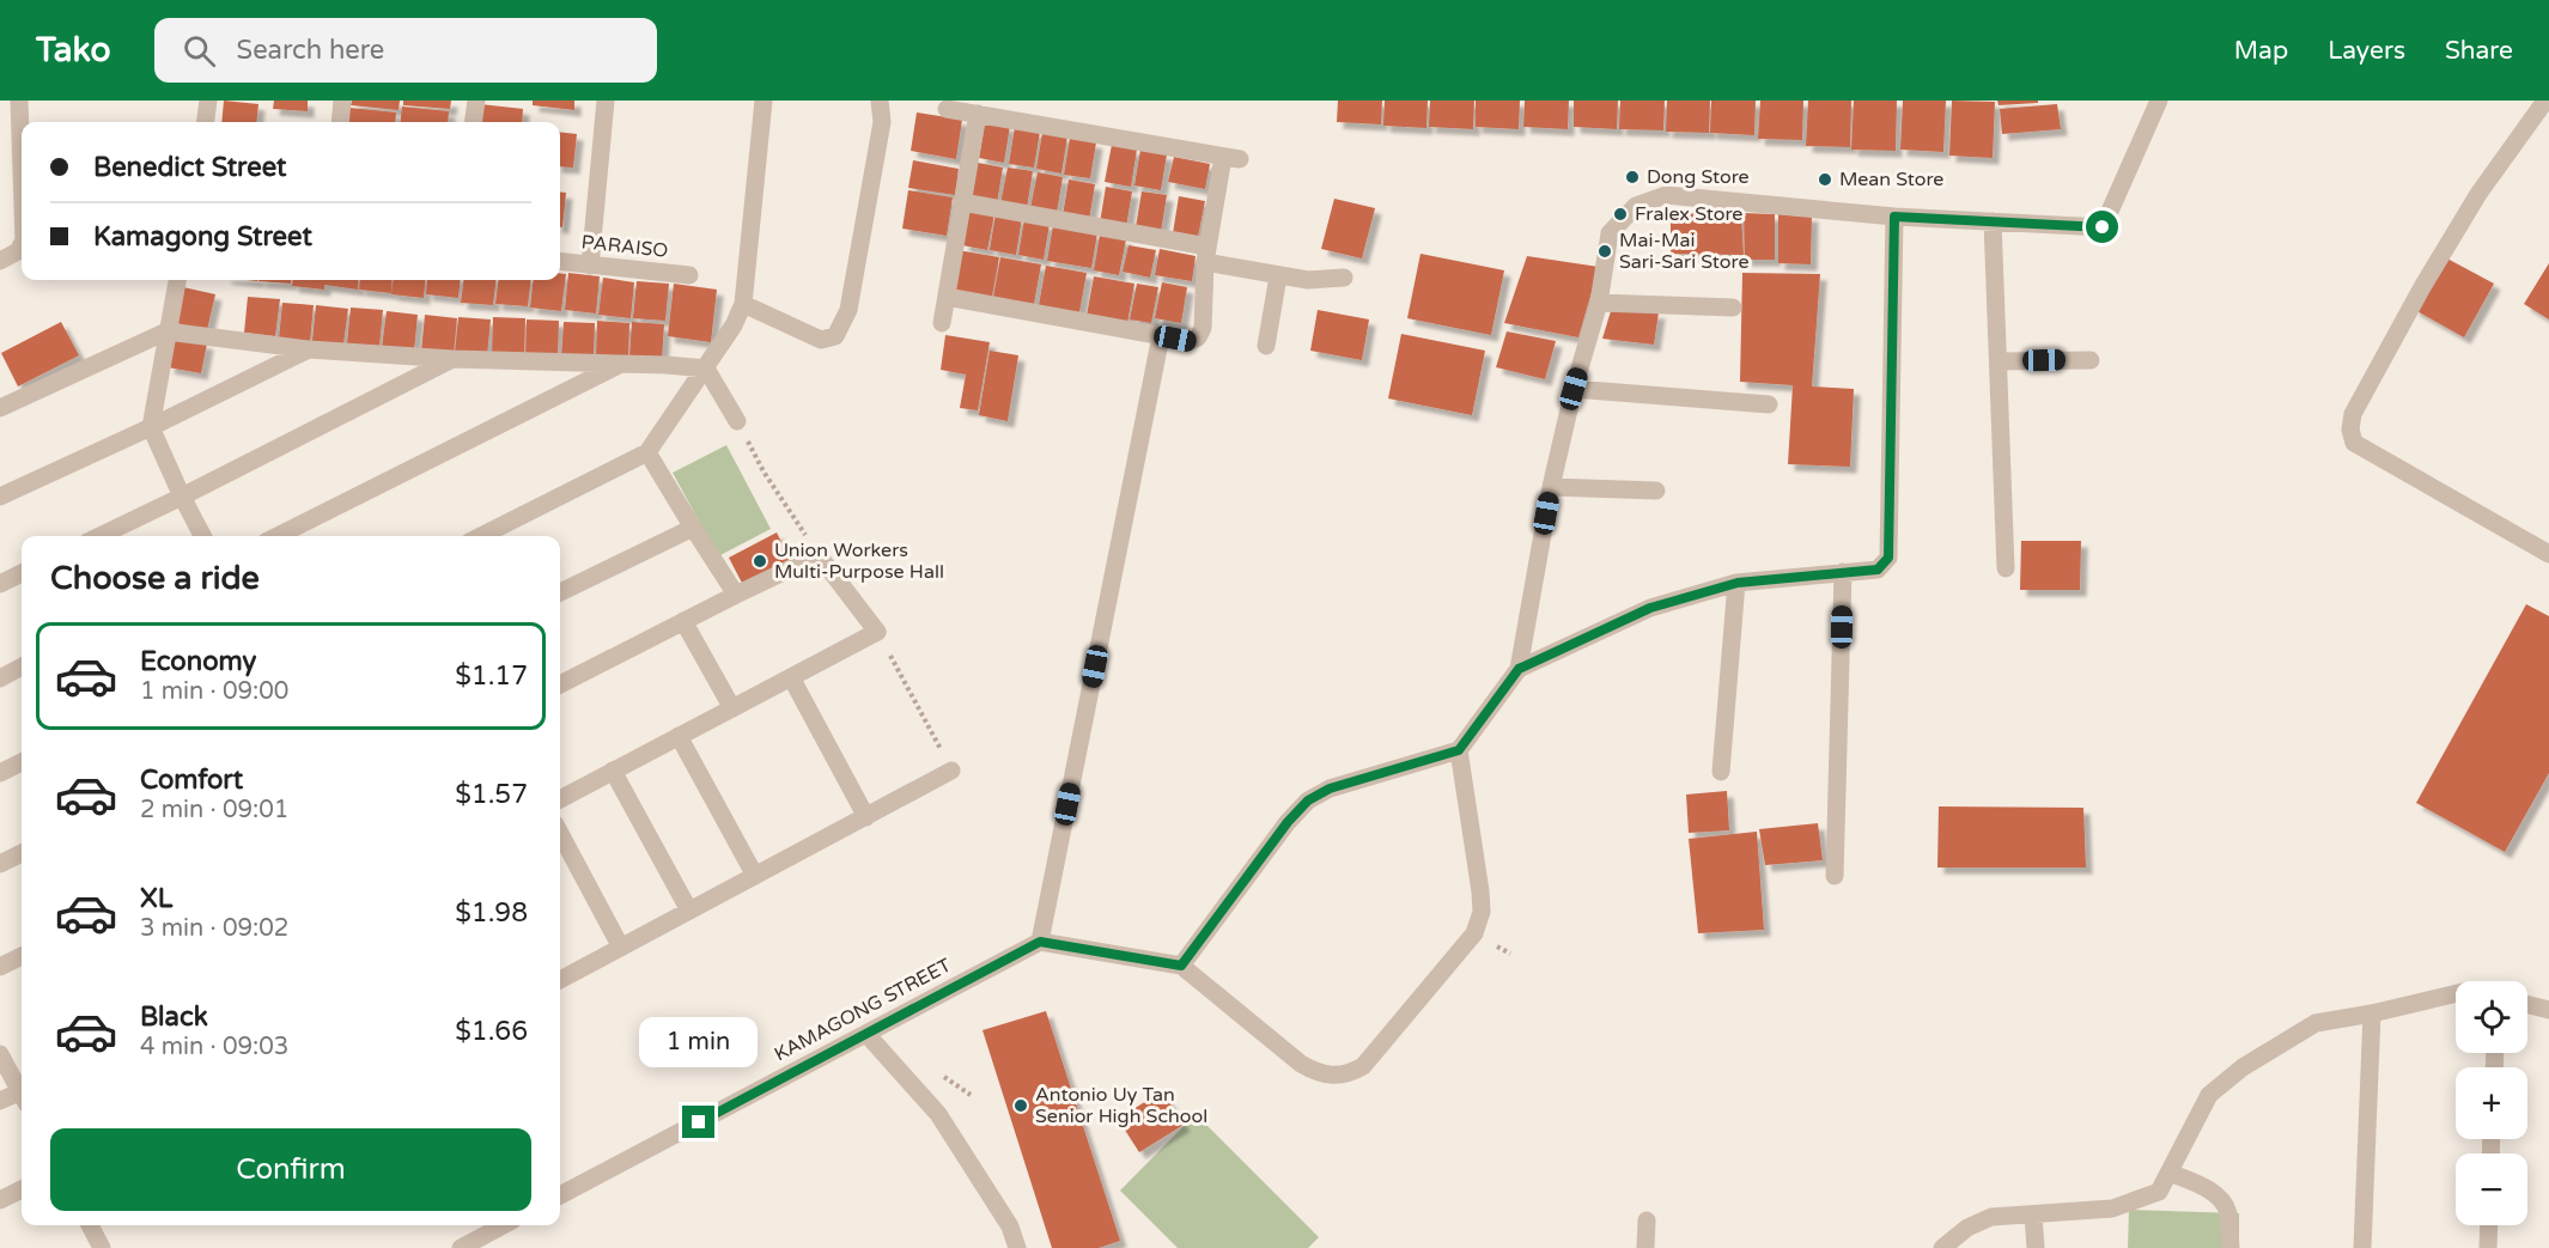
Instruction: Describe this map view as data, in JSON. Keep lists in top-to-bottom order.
{
  "streets": {
    "street": ["PARAISO", "KAMAGONG STREET"]
  },
  "places": [
    "Dong Store",
    "Mean Store",
    "Fralex Store",
    "Mai-Mai Sari-Sari Store",
    "Union Workers Multi-Purpose Hall",
    "Antonio Uy Tan Senior High School"
  ],
  "page": {
    "header": "Tako",
    "search": "Search here",
    "nav": ["Map", "Layers", "Share"],
    "banner": ["Benedict Street", "Kamagong Street"],
    "heading": "Choose a ride",
    "list": [
      {
        "name": "Economy",
        "note": "1 min · 09:00",
        "value": "$1.17"
      },
      {
        "name": "Comfort",
        "note": "2 min · 09:01",
        "value": "$1.57"
      },
      {
        "name": "XL",
        "note": "3 min · 09:02",
        "value": "$1.98"
      },
      {
        "name": "Black",
        "note": "4 min · 09:03",
        "value": "$1.66"
      }
    ],
    "map_buttons": ["+", "−"],
    "bubble": "1 min",
    "buttons": "Confirm"
  }
}
